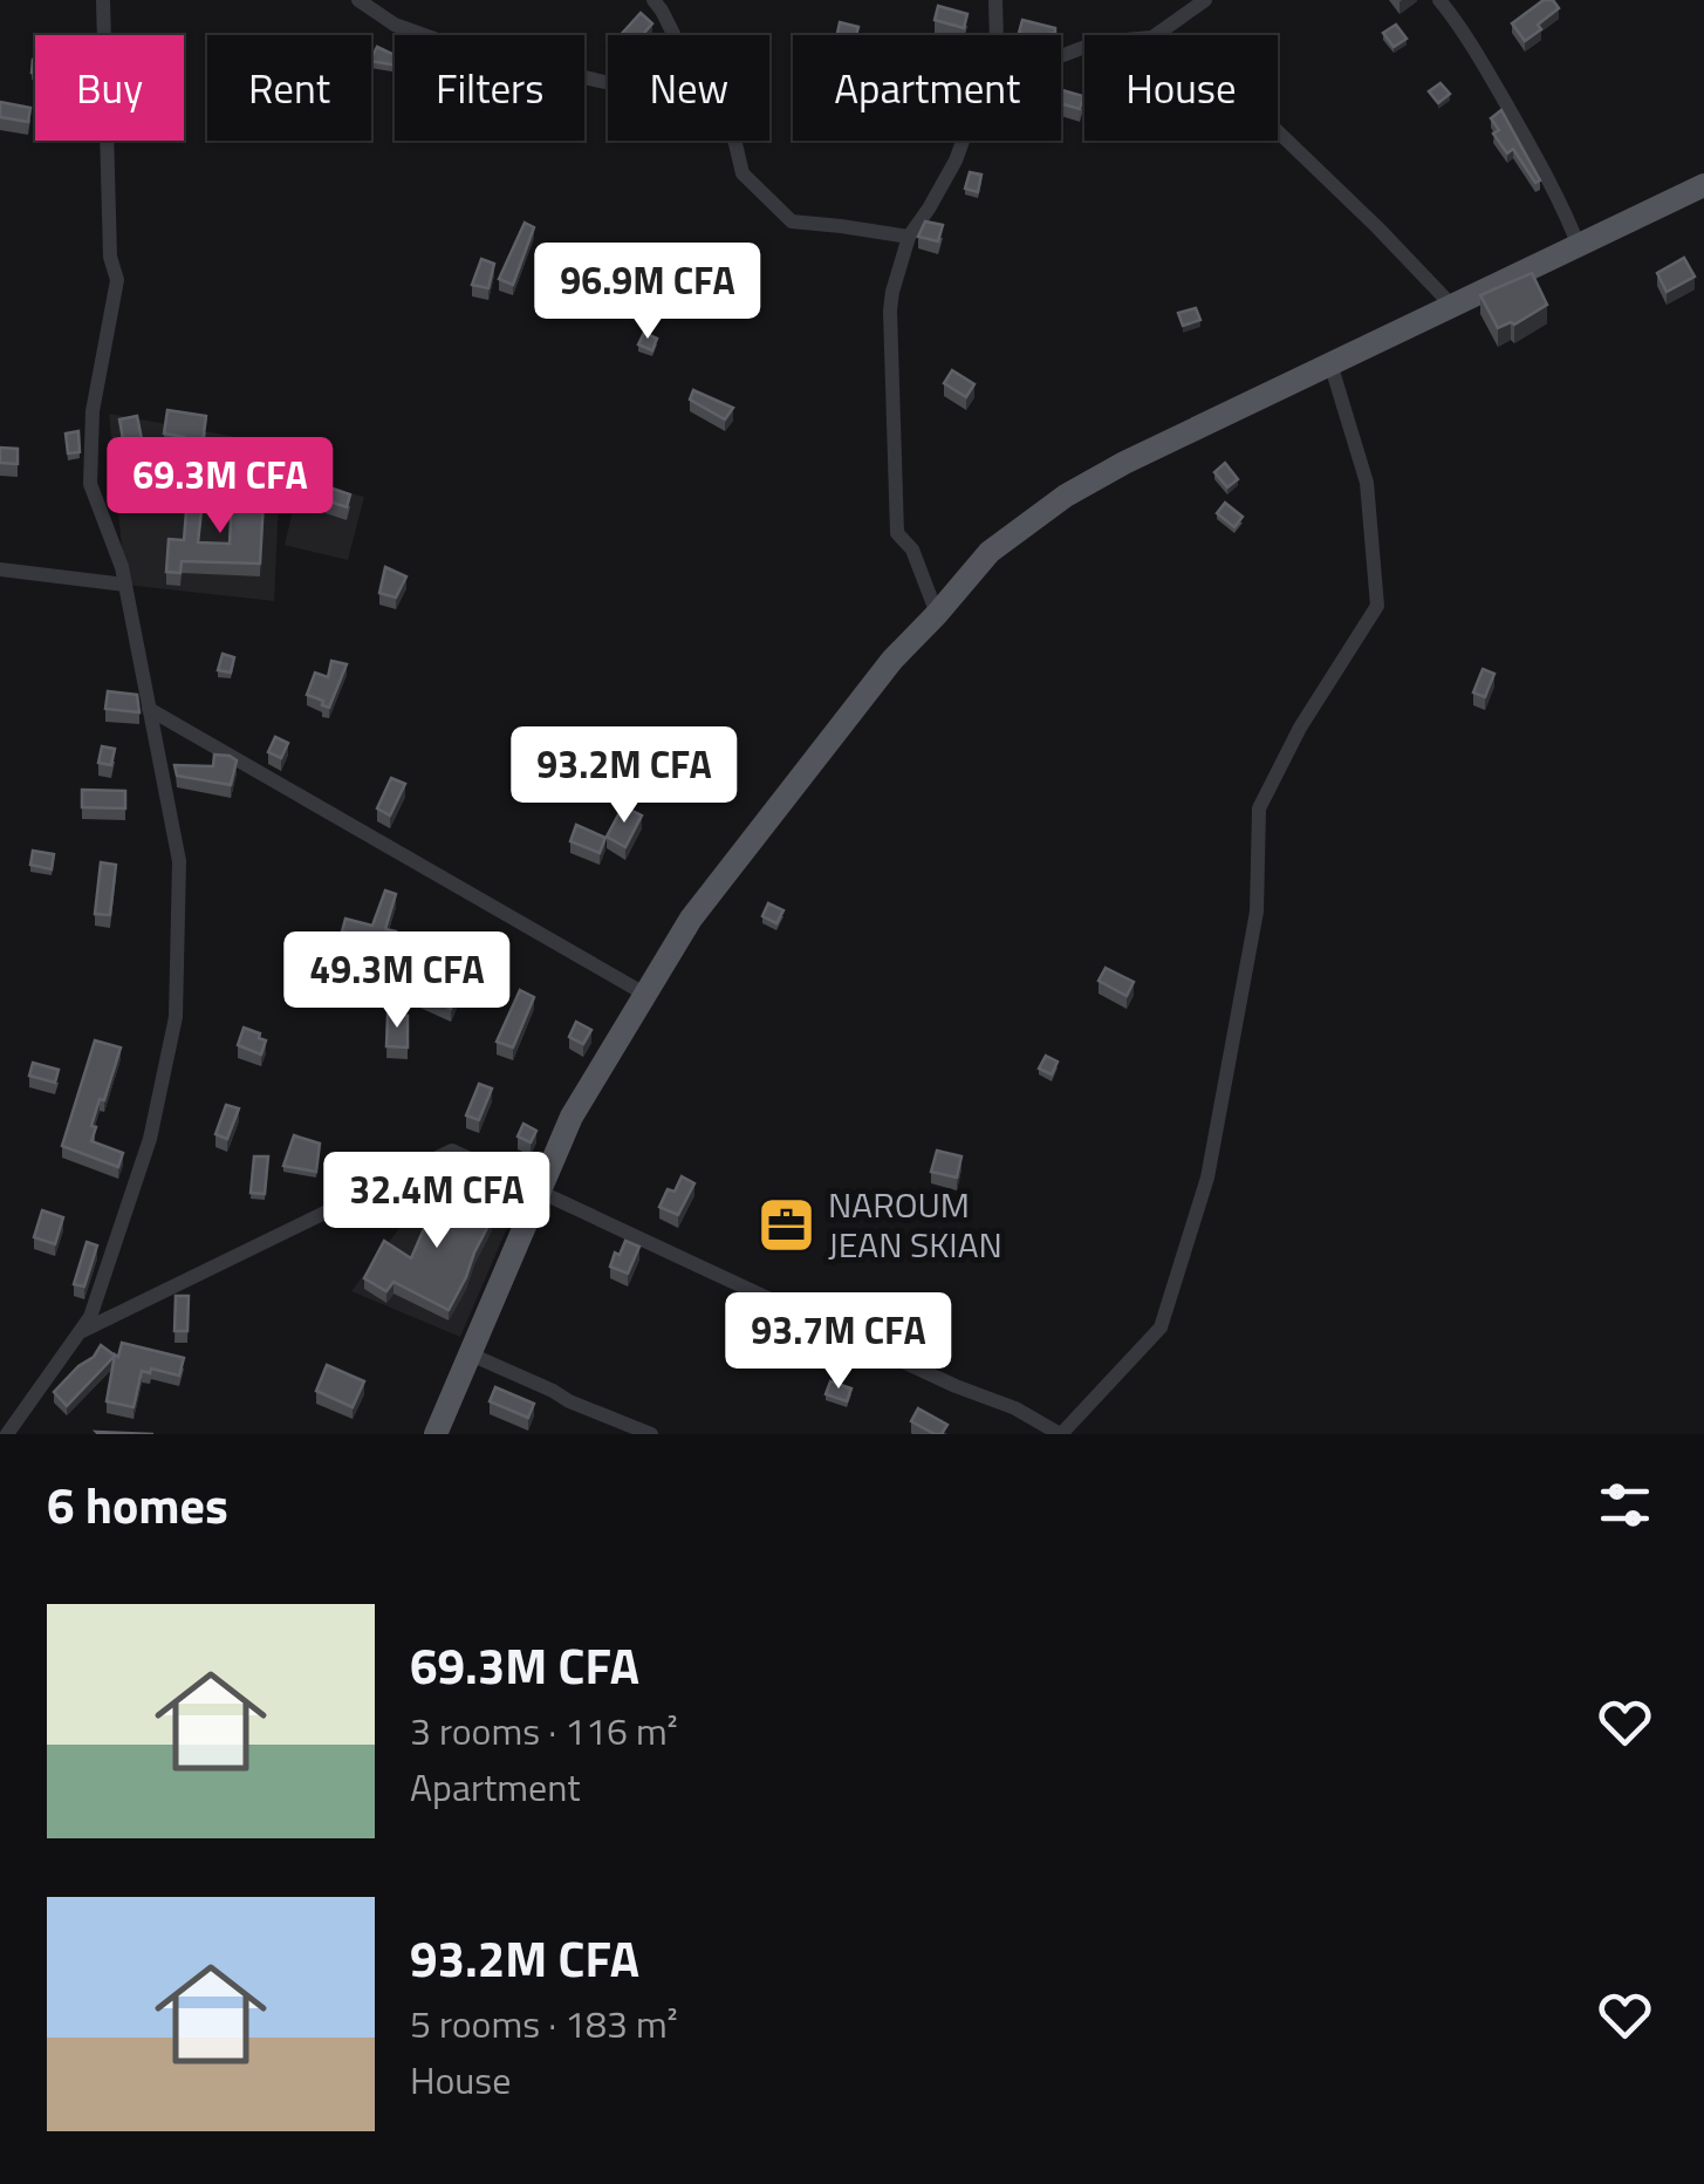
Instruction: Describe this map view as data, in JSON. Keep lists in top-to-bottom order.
{
  "places": {
    "office": ["NAROUM JEAN SKIAN"]
  },
  "page": {
    "chip": [
      "Buy",
      "Rent",
      "Filters",
      "New",
      "Apartment",
      "House"
    ],
    "price": [
      "96.9M CFA",
      "69.3M CFA",
      "93.2M CFA",
      "49.3M CFA",
      "32.4M CFA",
      "93.7M CFA"
    ],
    "heading": "6 homes",
    "list": [
      {
        "name": "69.3M CFA",
        "note": "3 rooms · 116 m² · Apartment"
      },
      {
        "name": "93.2M CFA",
        "note": "5 rooms · 183 m² · House"
      }
    ]
  }
}
